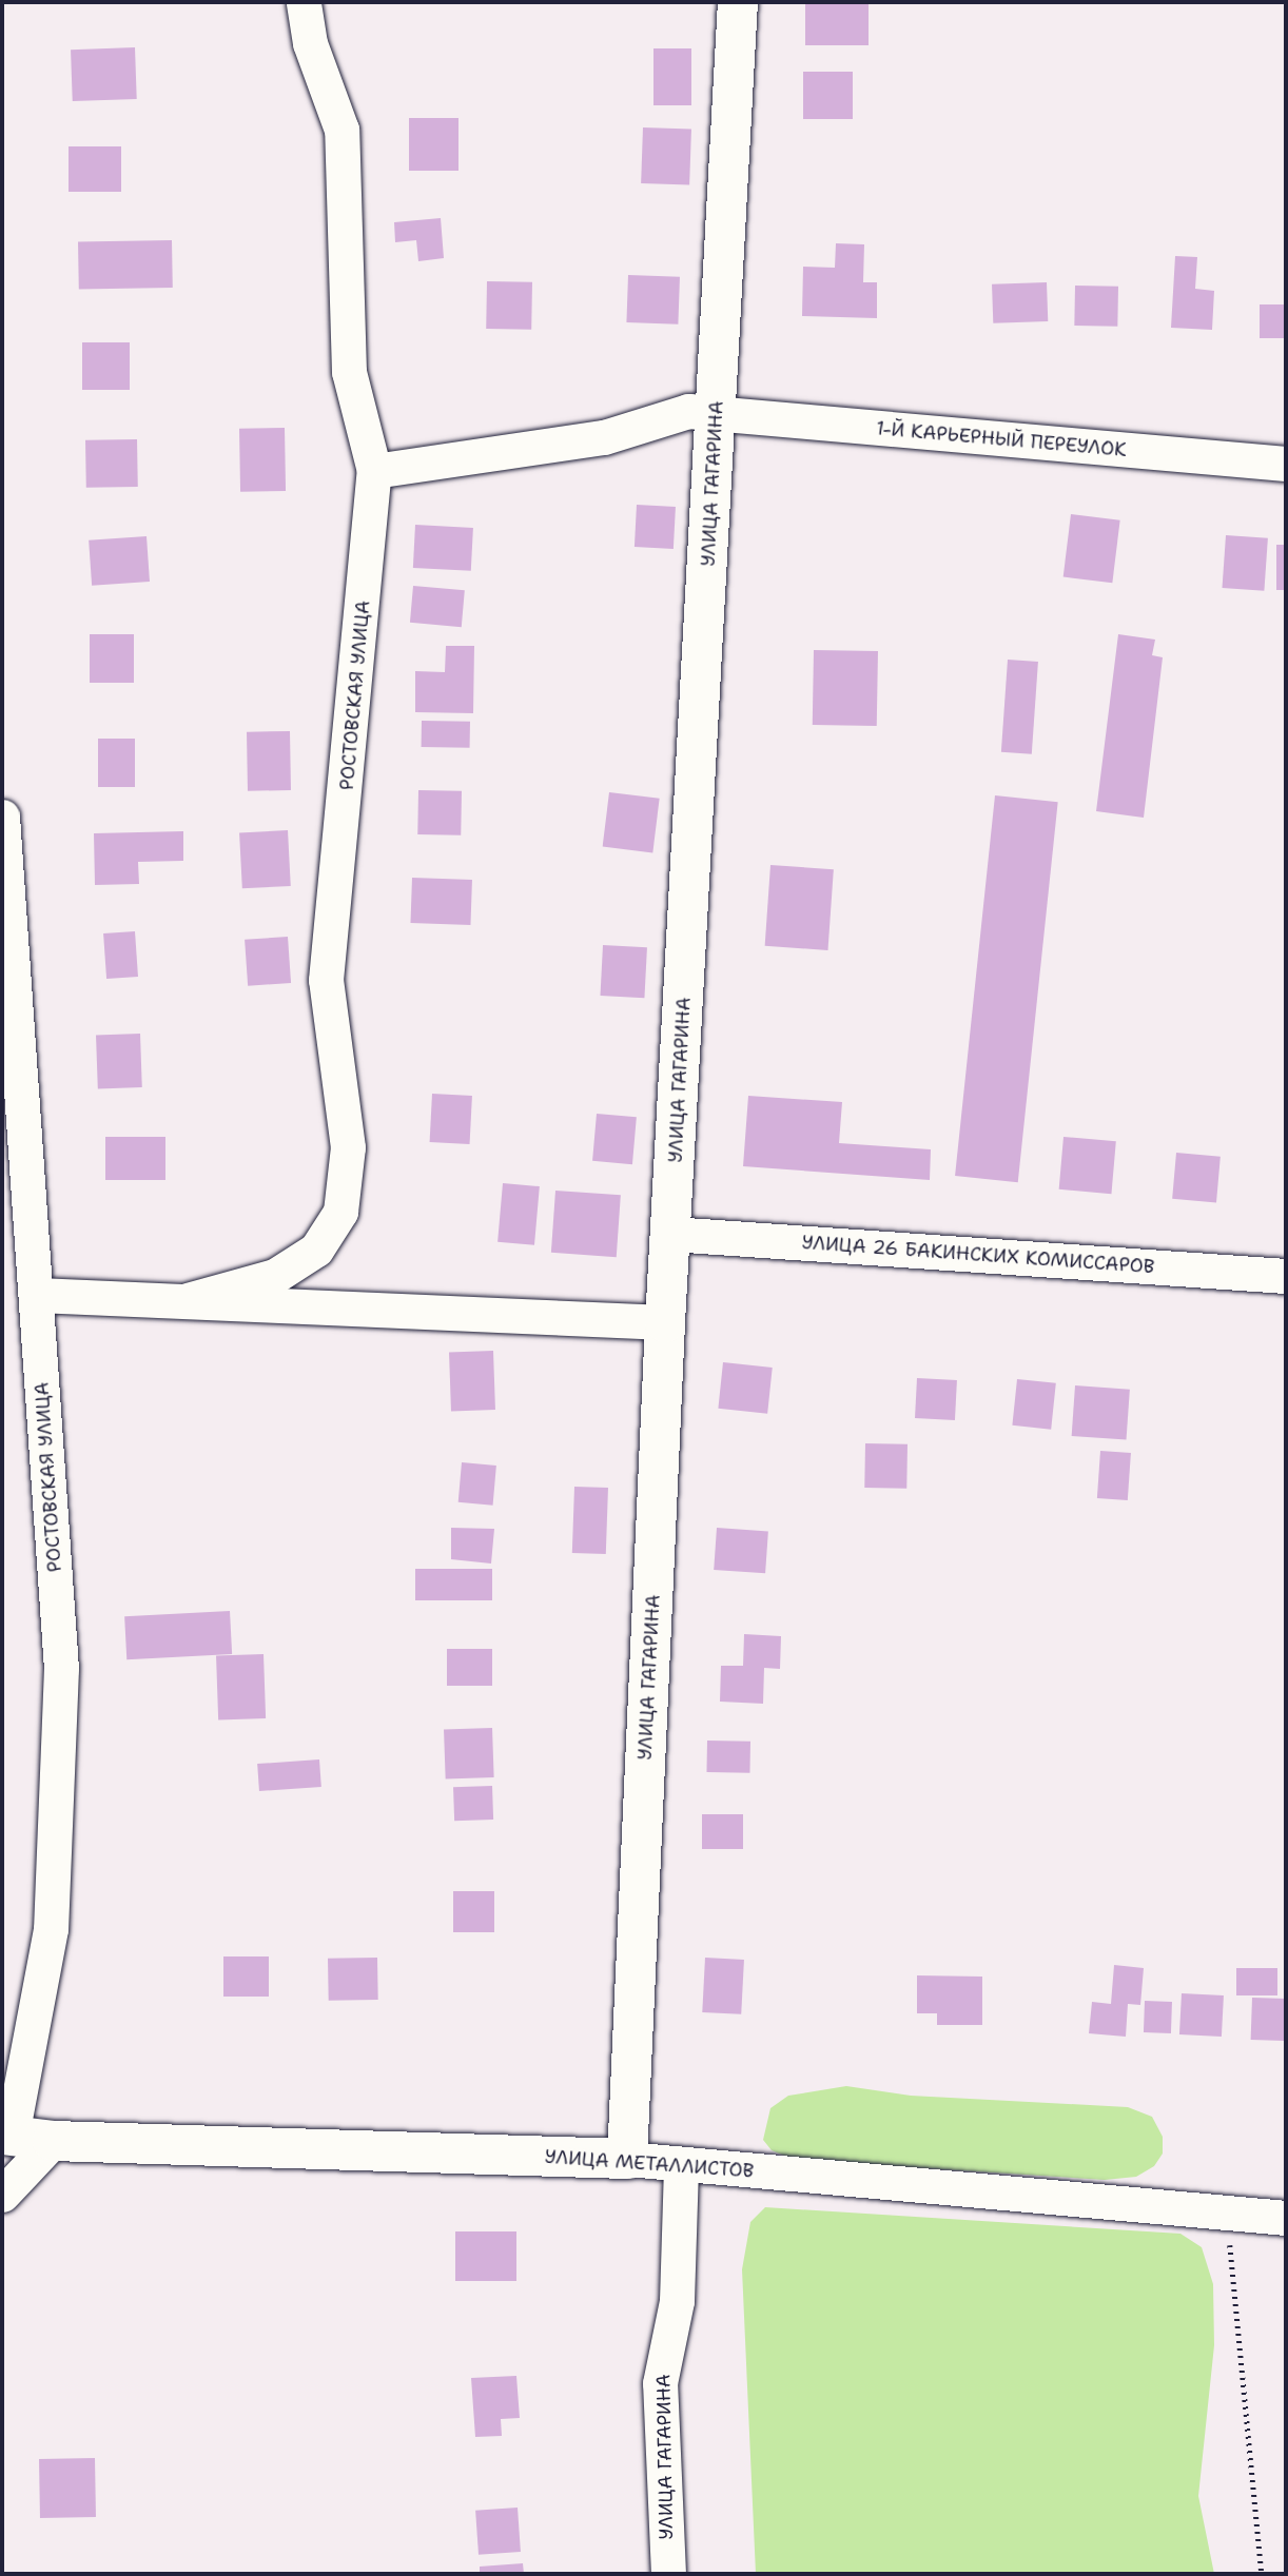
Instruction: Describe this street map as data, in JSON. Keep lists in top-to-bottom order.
{
  "streets": {
    "main road": ["УЛИЦА ГАГАРИНА", "УЛИЦА МЕТАЛЛИСТОВ"],
    "street": ["1-Й КАРЬЕРНЫЙ ПЕРЕУЛОК", "РОСТОВСКАЯ УЛИЦА", "УЛИЦА 26 БАКИНСКИХ КОМИССАРОВ"]
  },
  "crossings": [
    ["1-Й КАРЬЕРНЫЙ ПЕРЕУЛОК", "УЛИЦА ГАГАРИНА"],
    ["1-Й КАРЬЕРНЫЙ ПЕРЕУЛОК", "РОСТОВСКАЯ УЛИЦА"],
    ["УЛИЦА ГАГАРИНА", "УЛИЦА 26 БАКИНСКИХ КОМИССАРОВ"],
    ["УЛИЦА ГАГАРИНА", "УЛИЦА МЕТАЛЛИСТОВ"],
    ["РОСТОВСКАЯ УЛИЦА", "УЛИЦА МЕТАЛЛИСТОВ"]
  ]
}
